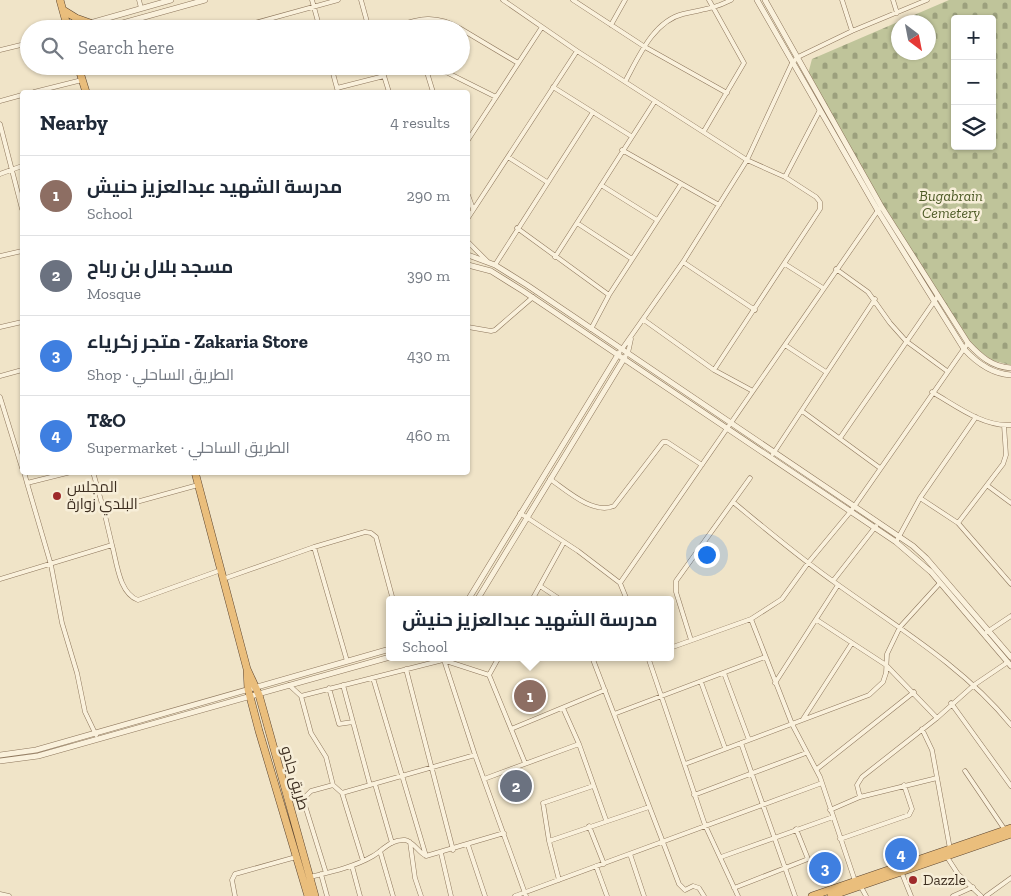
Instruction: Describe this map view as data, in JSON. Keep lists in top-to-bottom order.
{
  "streets": {
    "highway": ["طريق جادو"]
  },
  "parks": ["Bugabrain Cemetery"],
  "places": ["المجلس البلدي زوارة", "Dazzle"],
  "north": "bottom right",
  "page": {
    "map_buttons": ["+", "−"],
    "search": "Search here",
    "heading": ["Nearby", "4 results"],
    "list": [
      {
        "mark": "1",
        "name": "مدرسة الشهيد عبدالعزيز حنيش",
        "note": "School",
        "value": "290 m"
      },
      {
        "mark": "2",
        "name": "مسجد بلال بن رباح",
        "note": "Mosque",
        "value": "390 m"
      },
      {
        "mark": "3",
        "name": "متجر زكرياء - Zakaria Store",
        "note": "Shop · الطريق الساحلي",
        "value": "430 m"
      },
      {
        "mark": "4",
        "name": "T&O",
        "note": "Supermarket · الطريق الساحلي",
        "value": "460 m"
      }
    ],
    "popup": ["مدرسة الشهيد عبدالعزيز حنيش", "School"],
    "pins": [
      "1",
      "2",
      "4",
      "3"
    ]
  }
}
